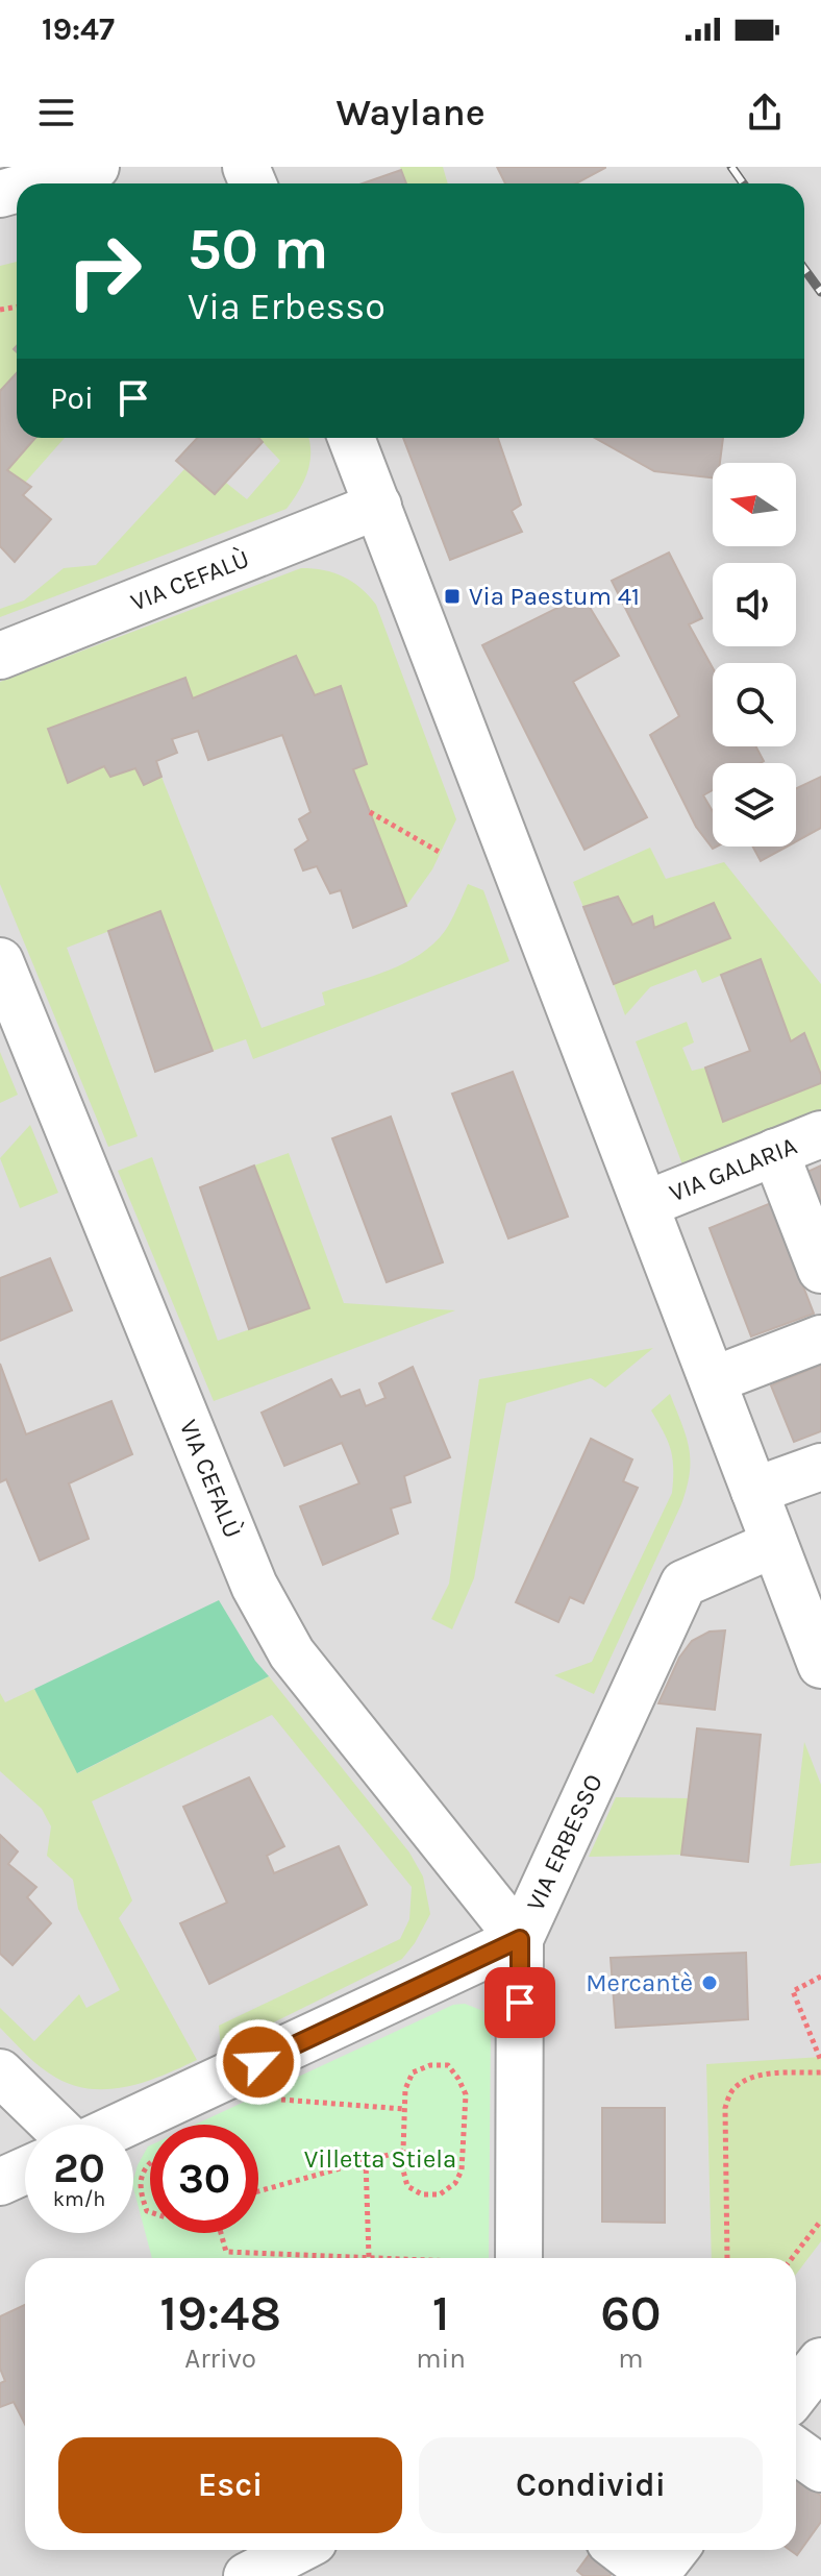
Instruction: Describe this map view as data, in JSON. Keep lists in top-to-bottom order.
{
  "streets": {
    "street": ["VIA CEFALÙ", "VIA GALARIA", "VIA ERBESSO"]
  },
  "crossings": [
    ["VIA CEFALÙ", "VIA ERBESSO"]
  ],
  "parks": ["Villetta Stiela"],
  "places": {
    "transit": ["Via Paestum 41"],
    "other": ["Mercantè"]
  },
  "north": "left",
  "page": {
    "status": "19:47",
    "header": "Waylane",
    "turn": ["50 m", "Via Erbesso"],
    "then": "Poi",
    "speed": "20 km/h",
    "limit": "30",
    "eta": [
      "19:48",
      "Arrivo",
      "1",
      "min",
      "60",
      "m"
    ],
    "buttons": ["Esci", "Condividi"]
  }
}
